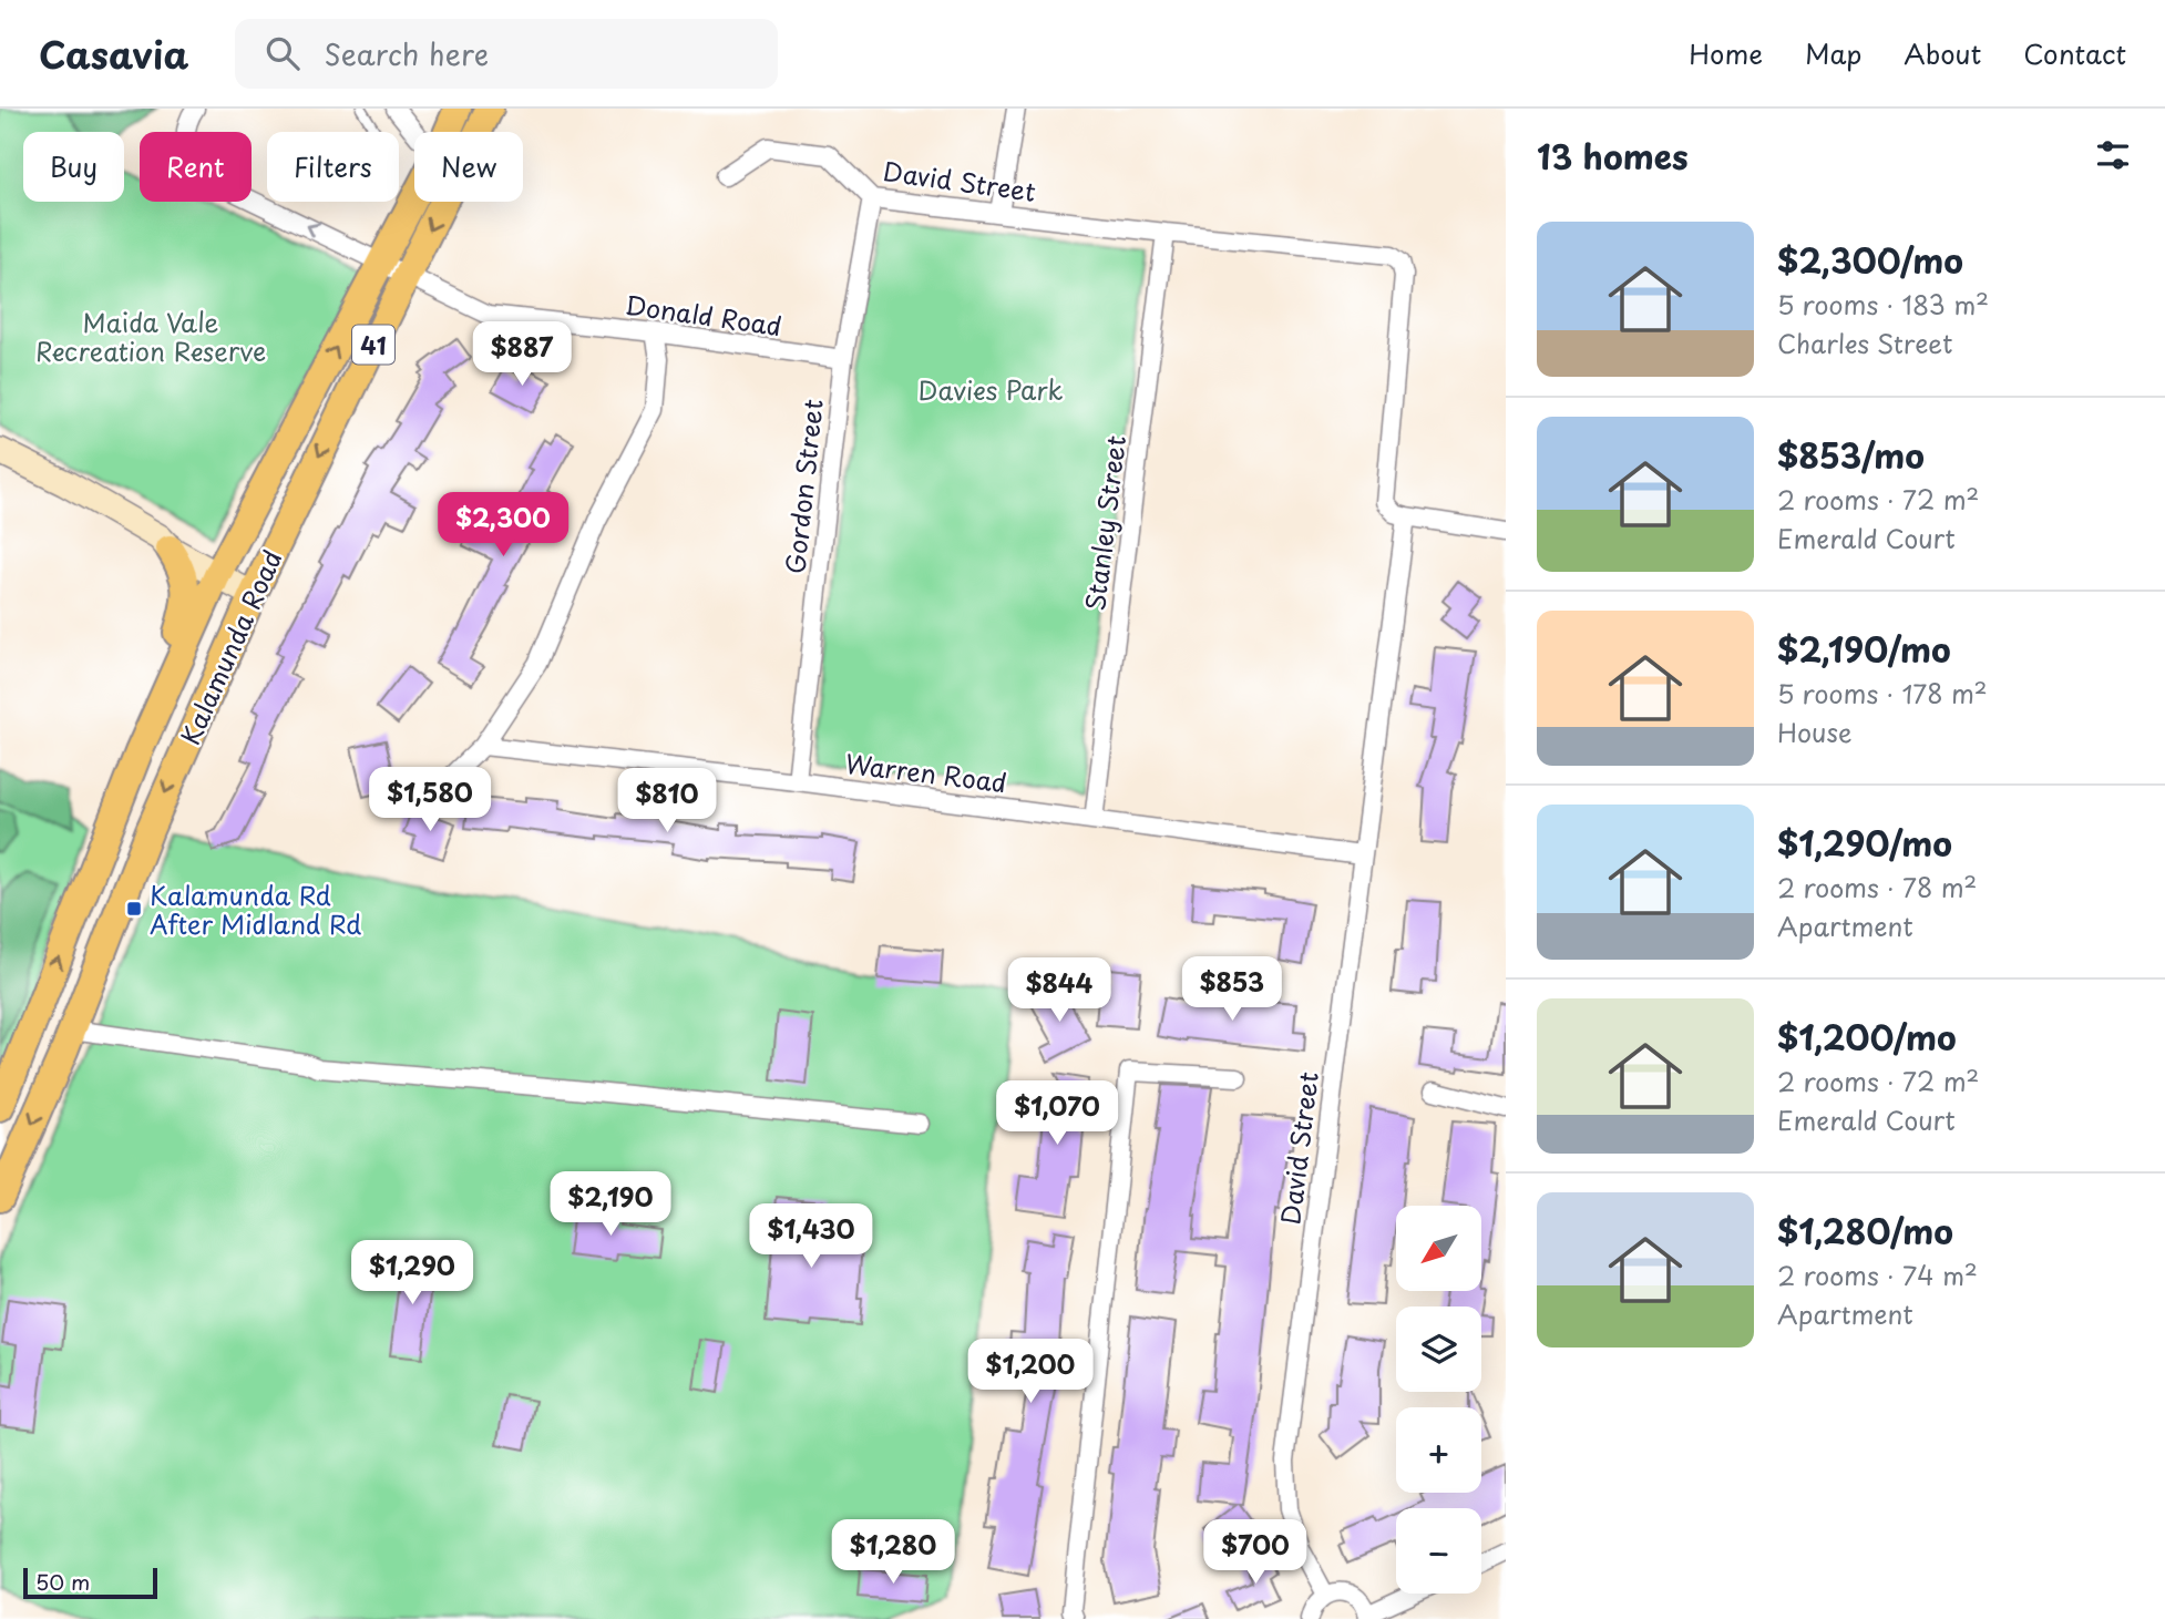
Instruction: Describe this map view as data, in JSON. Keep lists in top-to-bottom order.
{
  "streets": {
    "main road": ["41", "Kalamunda Road"],
    "street": [
      "David Street",
      "Donald Road",
      "Gordon Street",
      "Stanley Street",
      "Warren Road"
    ]
  },
  "crossings": [
    ["David Street", "Gordon Street"],
    ["David Street", "Stanley Street"],
    ["David Street", "Warren Road"],
    ["Donald Road", "Gordon Street"],
    ["Donald Road", "Kalamunda Road"],
    ["Gordon Street", "Warren Road"],
    ["Stanley Street", "Warren Road"]
  ],
  "parks": ["Maida Vale Recreation Reserve", "Davies Park"],
  "places": {
    "transit": ["Kalamunda Rd After Midland Rd"]
  },
  "scale_bar": "50 m",
  "north": "bottom left",
  "page": {
    "header": "Casavia",
    "search": "Search here",
    "nav": [
      "Home",
      "Map",
      "About",
      "Contact"
    ],
    "heading": "13 homes",
    "chip": [
      "Buy",
      "Rent",
      "Filters",
      "New"
    ],
    "list": [
      {
        "name": "$2,300/mo",
        "note": "5 rooms · 183 m² · Charles Street"
      },
      {
        "name": "$853/mo",
        "note": "2 rooms · 72 m² · Emerald Court"
      },
      {
        "name": "$2,190/mo",
        "note": "5 rooms · 178 m² · House"
      },
      {
        "name": "$1,290/mo",
        "note": "2 rooms · 78 m² · Apartment"
      },
      {
        "name": "$1,200/mo",
        "note": "2 rooms · 72 m² · Emerald Court"
      },
      {
        "name": "$1,280/mo",
        "note": "2 rooms · 74 m² · Apartment"
      }
    ],
    "price": [
      "$887",
      "$2,300",
      "$1,580",
      "$810",
      "$853",
      "$844",
      "$1,070",
      "$2,190",
      "$1,430",
      "$1,290",
      "$1,200",
      "$1,280",
      "$700"
    ],
    "map_buttons": ["+", "−"],
    "scale": "50 m"
  }
}
